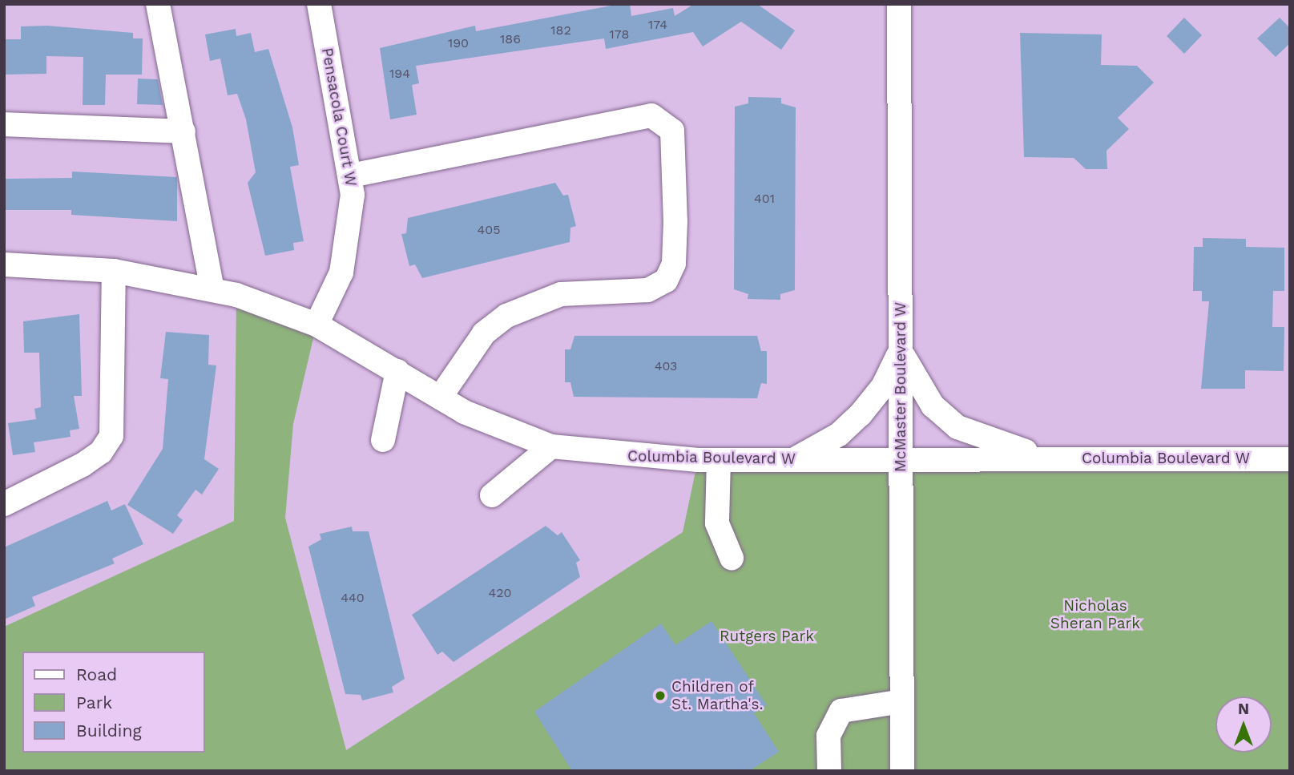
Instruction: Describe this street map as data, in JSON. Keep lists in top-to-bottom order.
{
  "streets": {
    "street": ["Pensacola Court W", "McMaster Boulevard W", "Columbia Boulevard W"]
  },
  "crossings": [
    ["Pensacola Court W", "Columbia Boulevard W"],
    ["McMaster Boulevard W", "Columbia Boulevard W"]
  ],
  "parks": ["Nicholas Sheran Park", "Rutgers Park"],
  "places": ["Children of St. Martha's."],
  "house_numbers": [
    "174",
    "182",
    "178",
    "186",
    "190",
    "194",
    "401",
    "405",
    "403",
    "420",
    "440"
  ],
  "legend": ["Road", "Park", "Building"],
  "north": "top"
}
